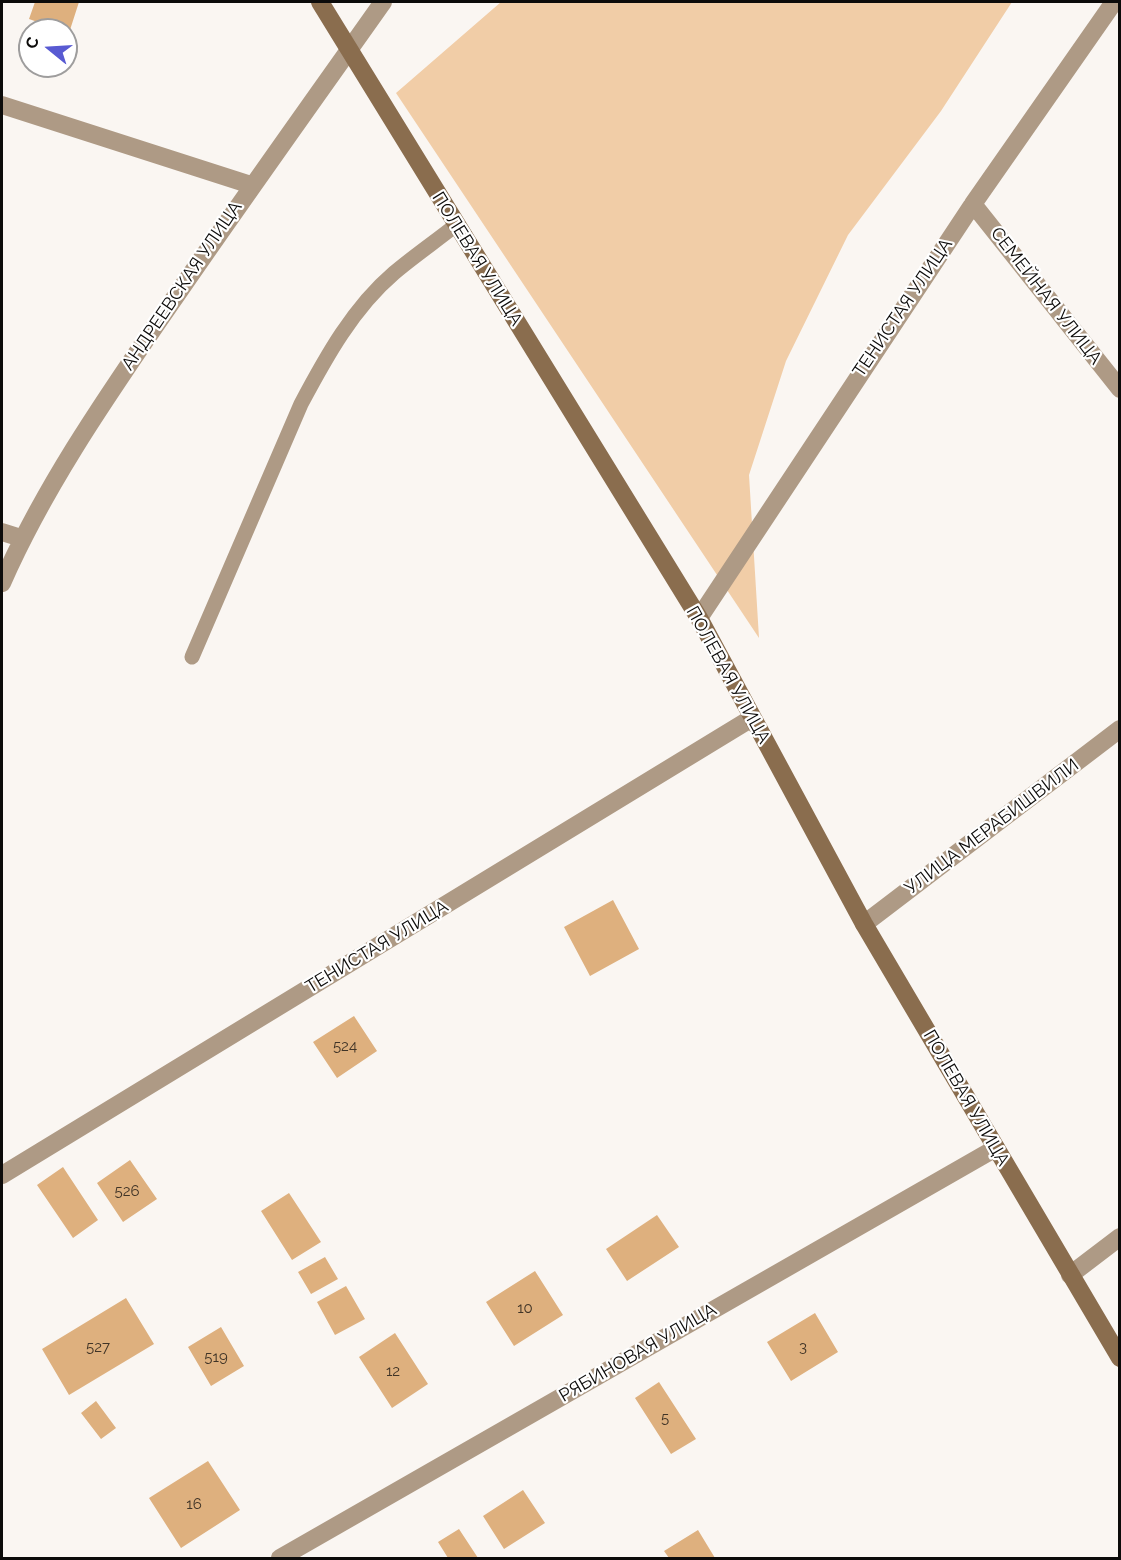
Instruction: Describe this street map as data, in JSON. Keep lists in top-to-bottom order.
{
  "streets": {
    "street": [
      "ПОЛЕВАЯ УЛИЦА",
      "АНДРЕЕВСКАЯ УЛИЦА",
      "СЕМЕЙНАЯ УЛИЦА",
      "ТЕНИСТАЯ УЛИЦА",
      "УЛИЦА МЕРАБИШВИЛИ",
      "РЯБИНОВАЯ УЛИЦА"
    ]
  },
  "crossings": [
    ["ПОЛЕВАЯ УЛИЦА", "АНДРЕЕВСКАЯ УЛИЦА"],
    ["ПОЛЕВАЯ УЛИЦА", "ТЕНИСТАЯ УЛИЦА"],
    ["ПОЛЕВАЯ УЛИЦА", "УЛИЦА МЕРАБИШВИЛИ"],
    ["ПОЛЕВАЯ УЛИЦА", "РЯБИНОВАЯ УЛИЦА"],
    ["СЕМЕЙНАЯ УЛИЦА", "ТЕНИСТАЯ УЛИЦА"]
  ],
  "house_numbers": [
    "524",
    "526",
    "10",
    "527",
    "3",
    "519",
    "12",
    "5",
    "16"
  ],
  "north": "left"
}
